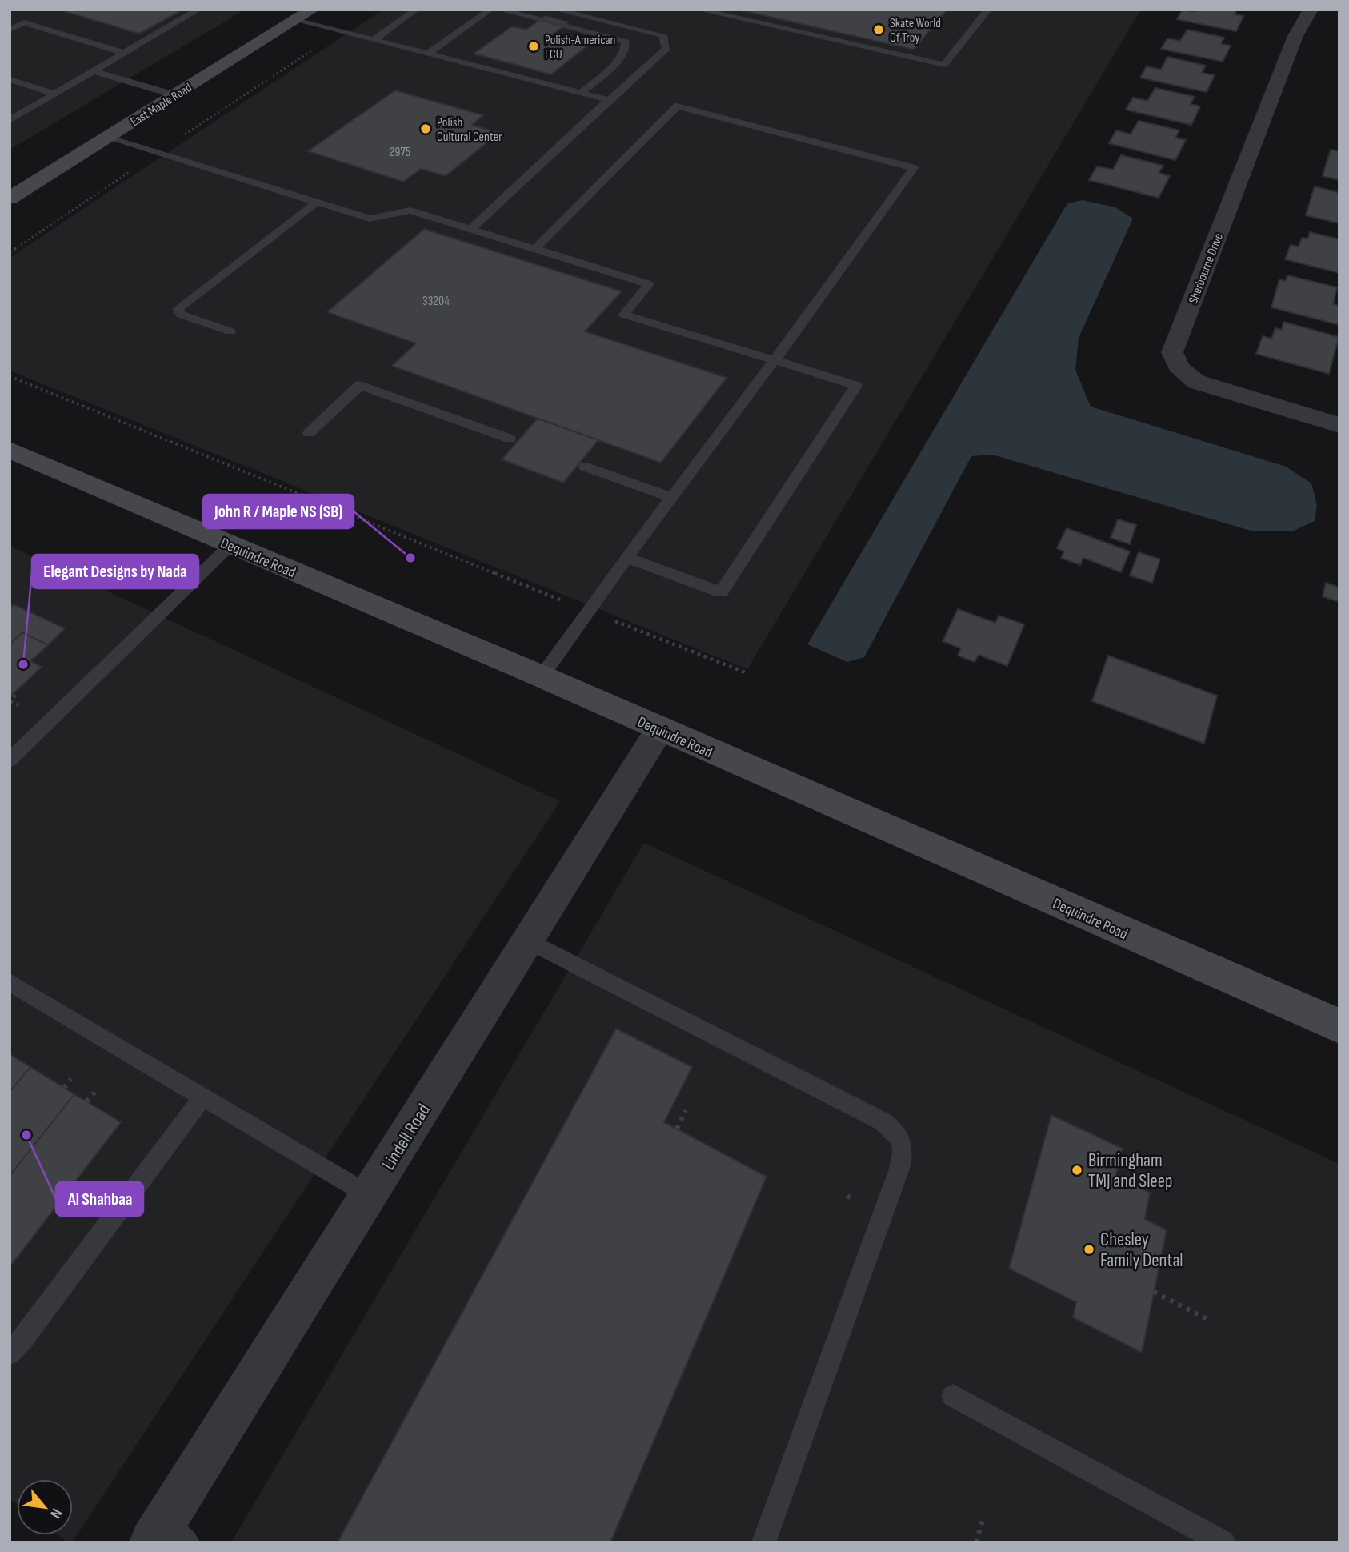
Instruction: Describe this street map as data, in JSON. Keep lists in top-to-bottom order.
{
  "streets": {
    "main road": ["East Maple Road", "Dequindre Road"],
    "street": ["Sherbourne Drive", "Lindell Road"]
  },
  "crossings": [
    ["Dequindre Road", "Lindell Road"]
  ],
  "places": [
    "Skate World Of Troy",
    "Polish-American FCU",
    "Polish Cultural Center",
    "John R / Maple NS (SB)",
    "Elegant Designs by Nada",
    "Al Shahbaa",
    "Birmingham TMJ and Sleep",
    "Chesley Family Dental"
  ],
  "house_numbers": ["2975", "33204"],
  "north": "bottom right"
}
